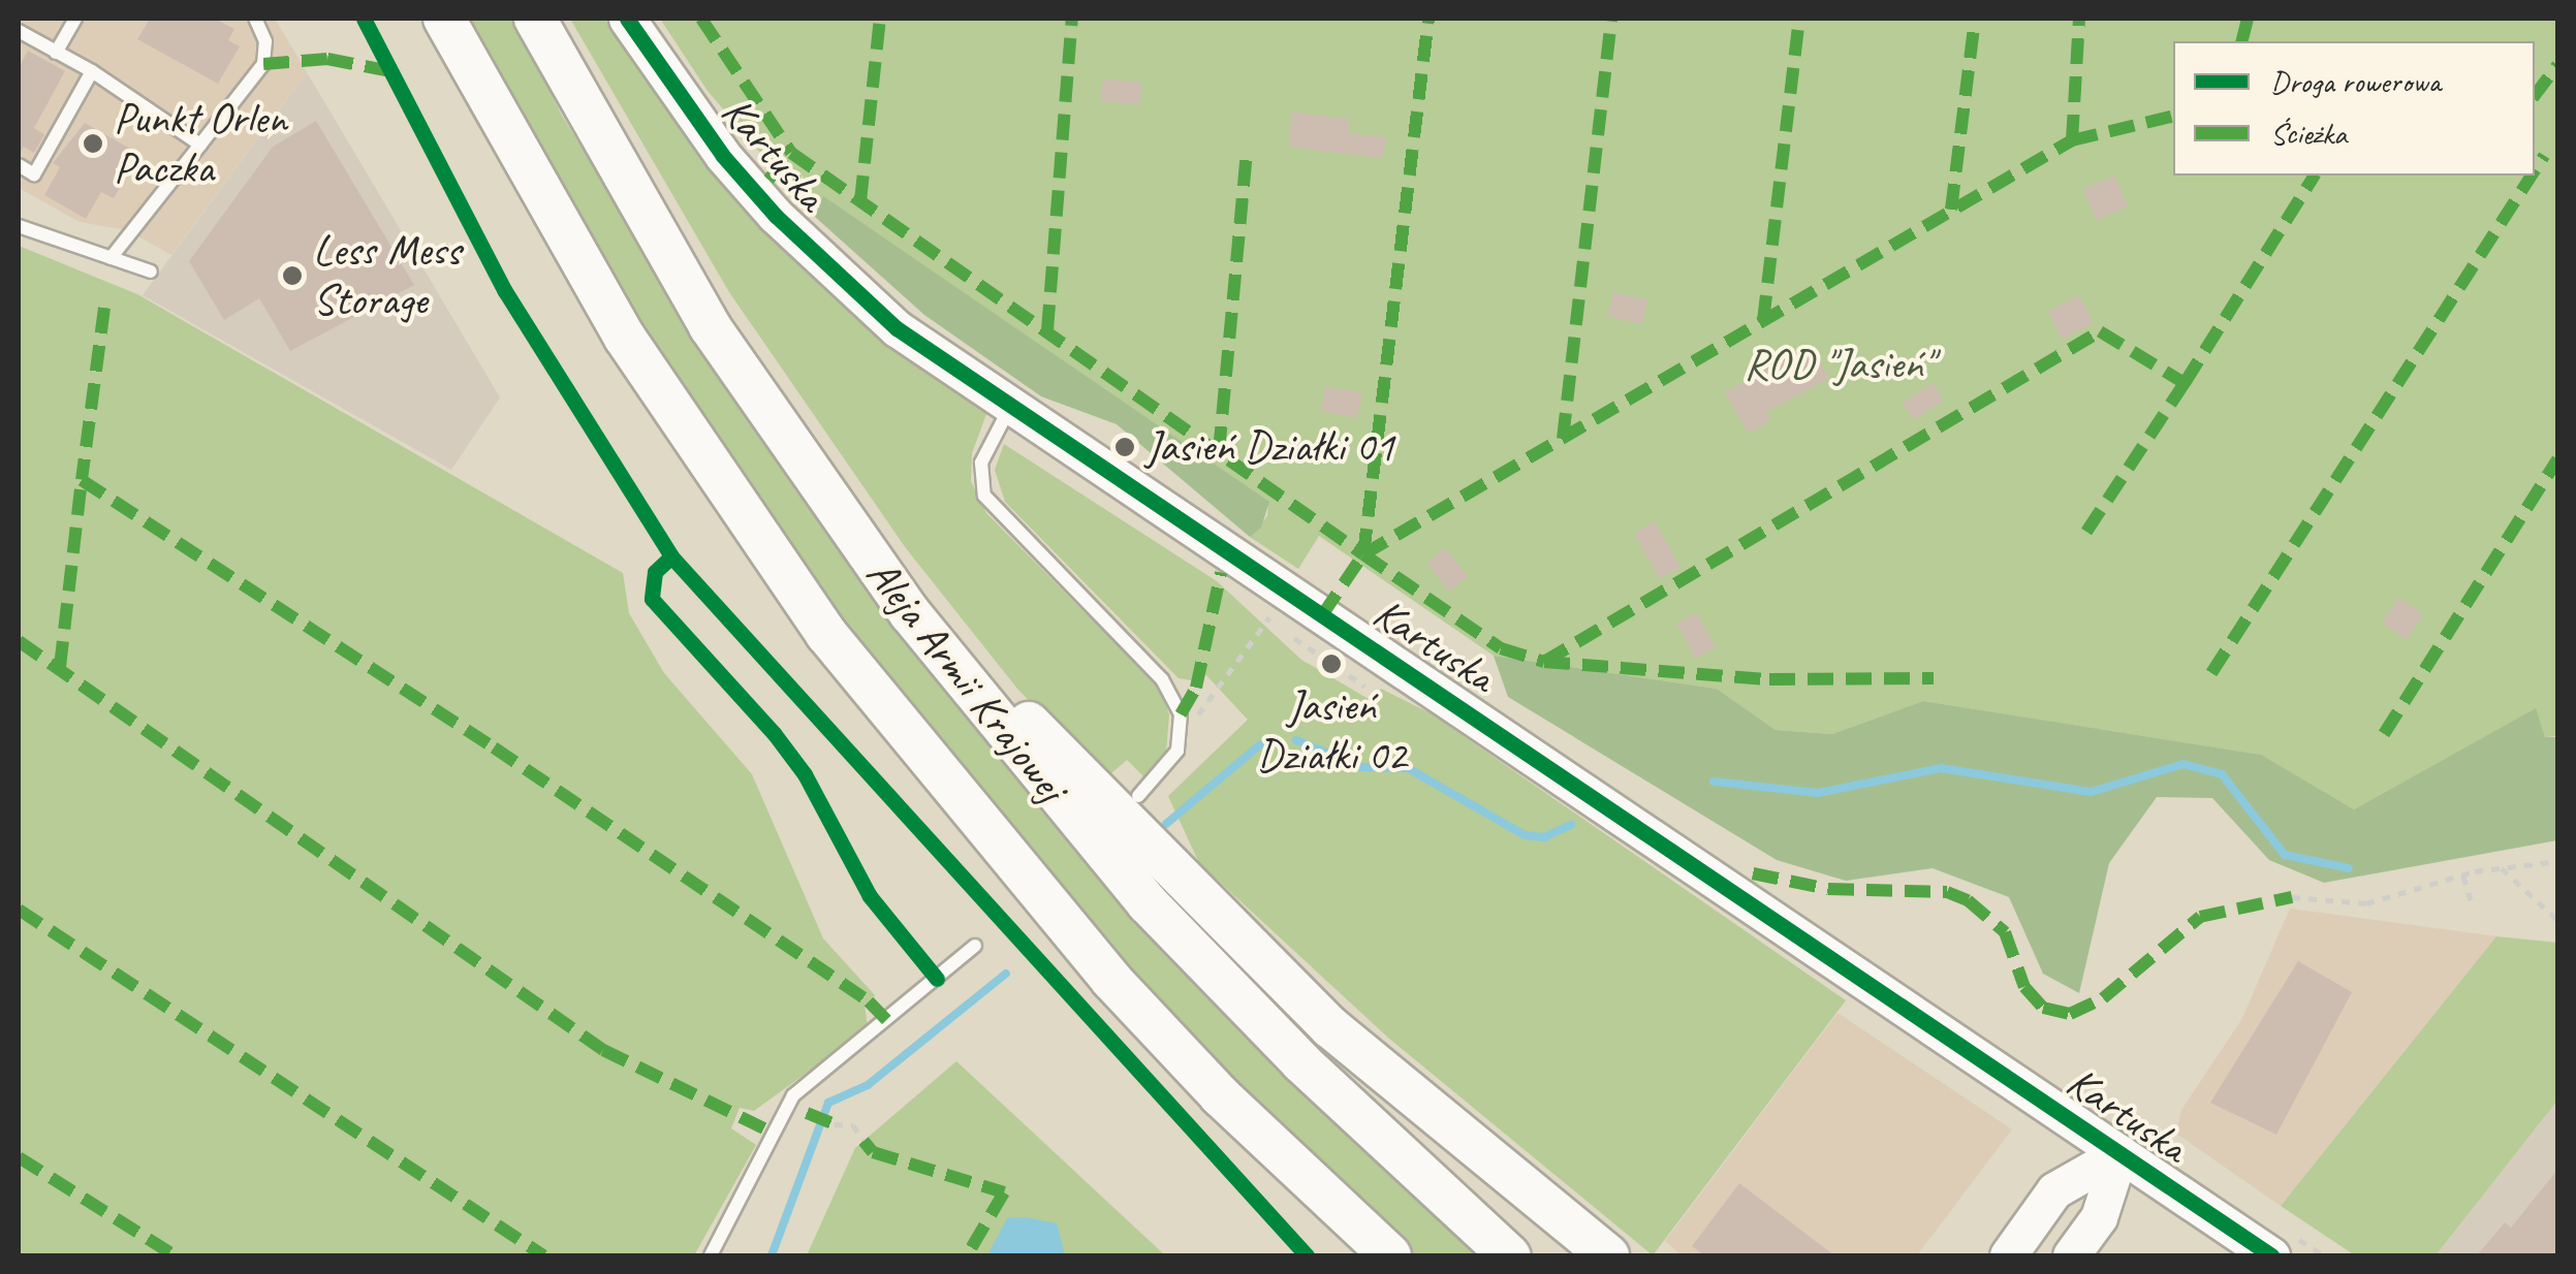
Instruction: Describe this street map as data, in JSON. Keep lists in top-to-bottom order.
{
  "streets": {
    "main road": ["Aleja Armii Krajowej"],
    "street": ["Kartuska"]
  },
  "parks": ["ROD \"Jasień\""],
  "places": [
    "Punkt Orlen Paczka",
    "Less Mess Storage",
    "Jasień Działki 01",
    "Jasień Działki 02"
  ],
  "legend": ["Droga rowerowa", "Ścieżka"]
}
